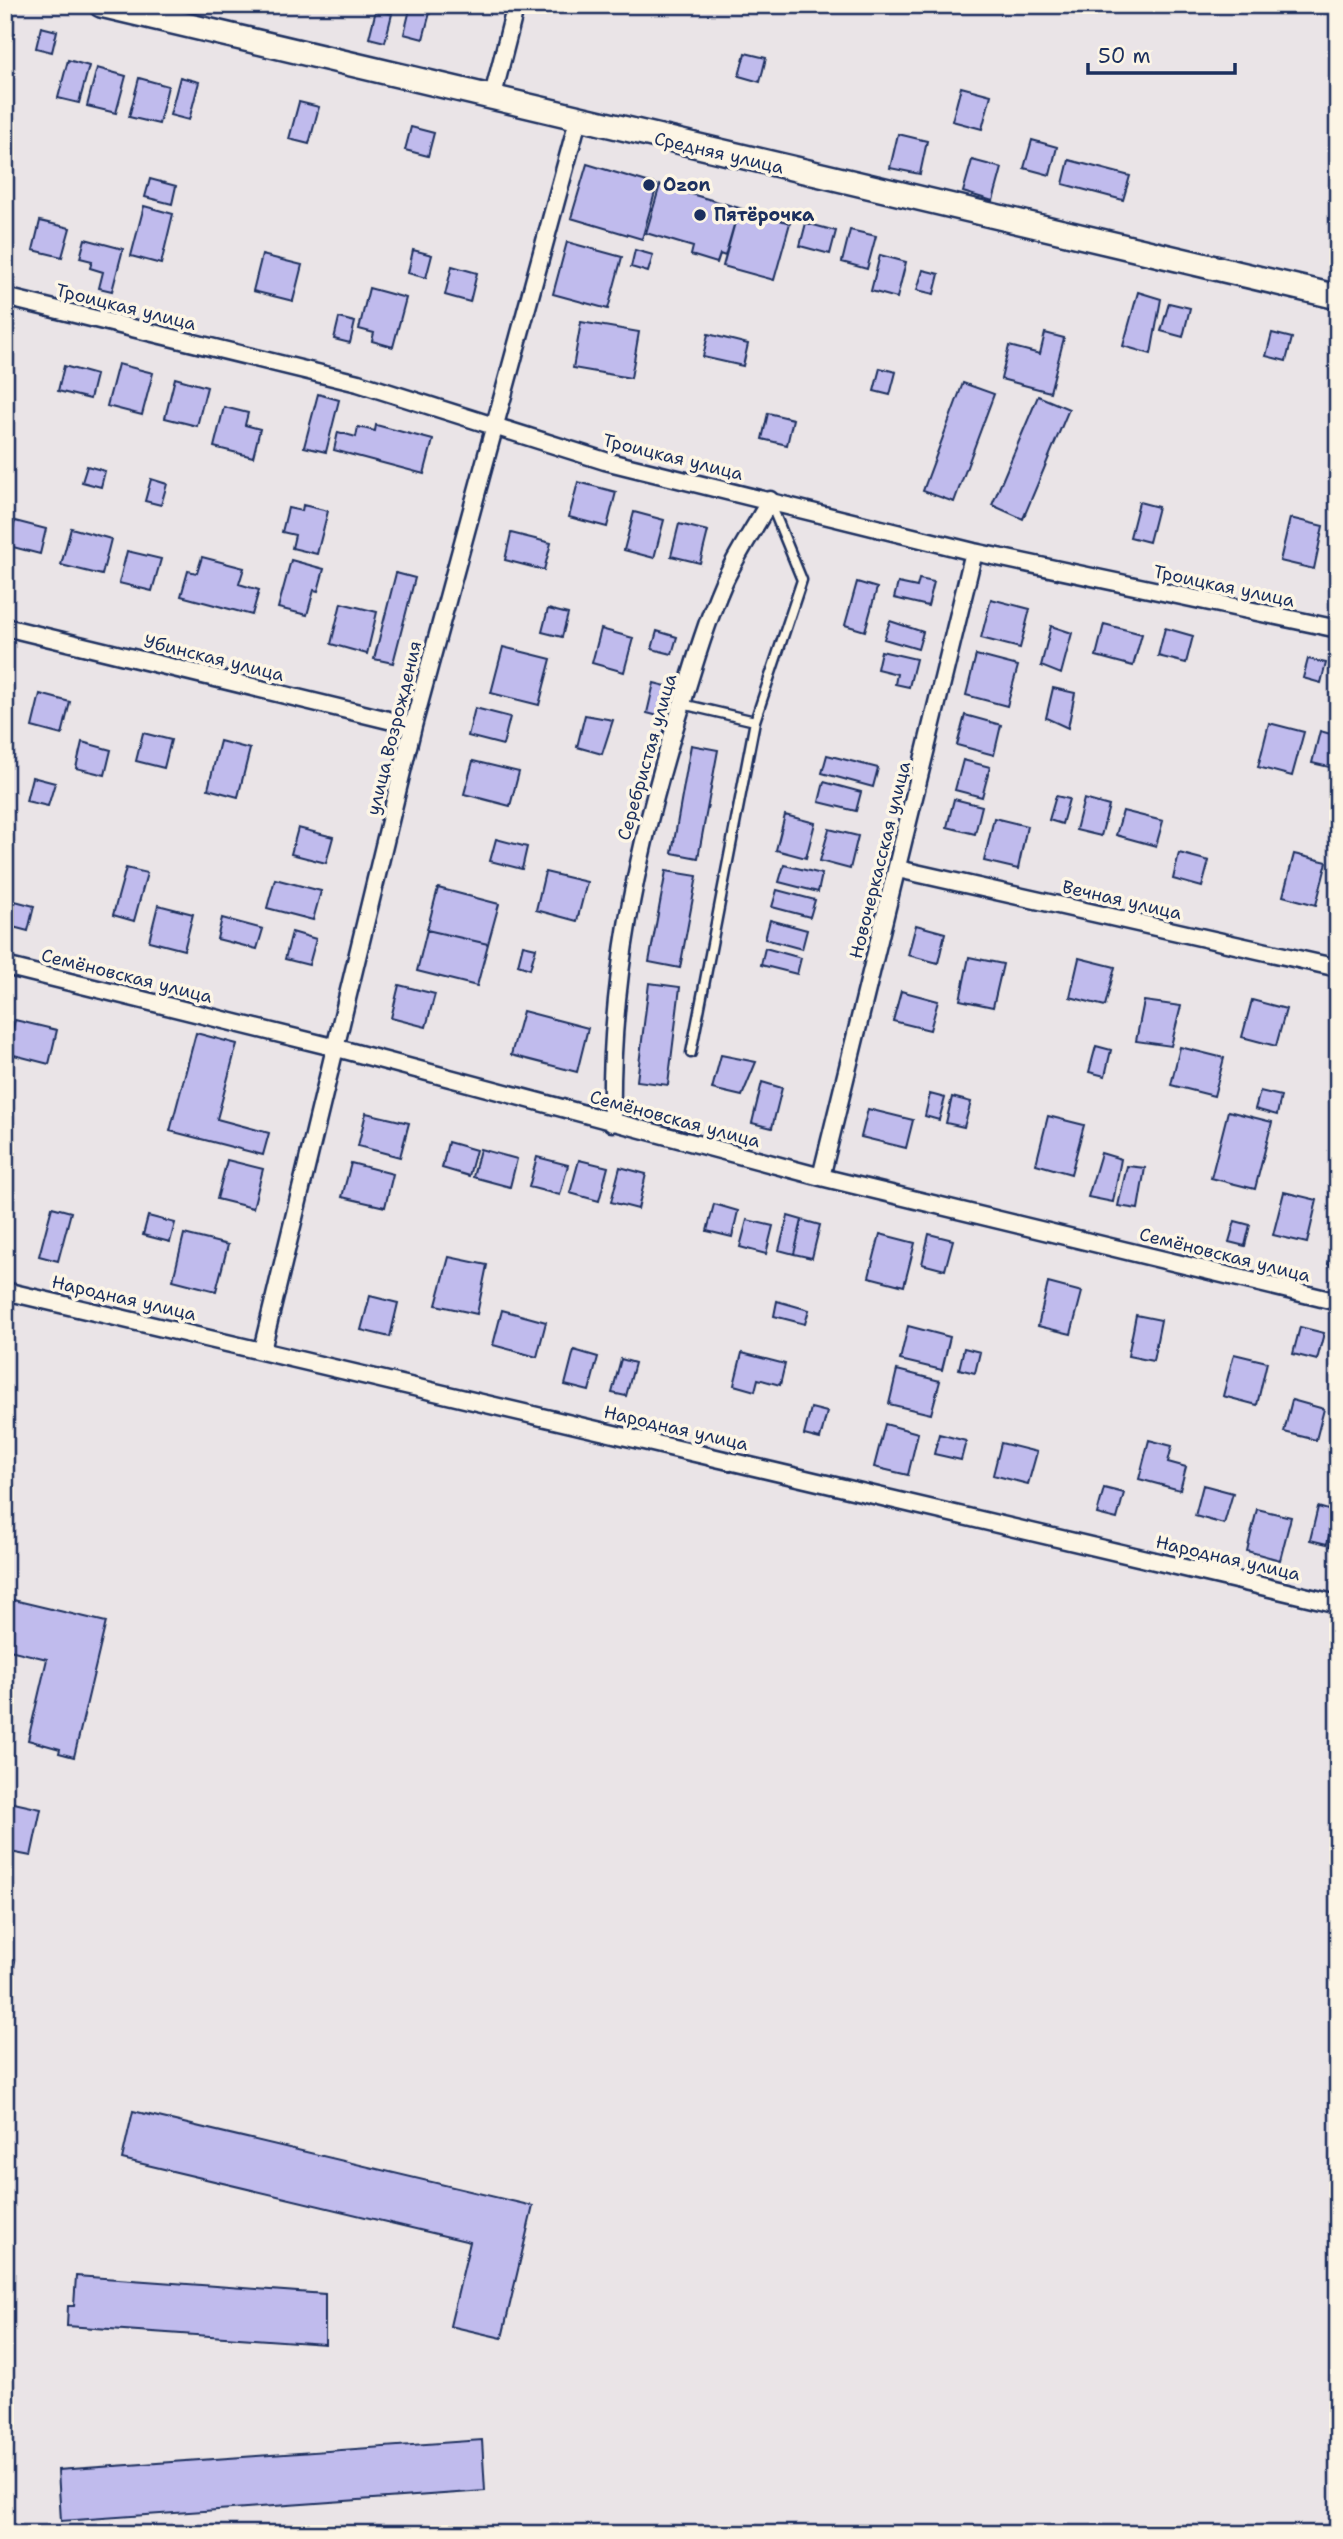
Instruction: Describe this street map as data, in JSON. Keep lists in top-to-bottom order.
{
  "streets": {
    "street": [
      "Средняя улица",
      "Троицкая улица",
      "Убинская улица",
      "улица Возрождения",
      "Серебристая улица",
      "Новочеркасская улица",
      "Вечная улица",
      "Семёновская улица",
      "Народная улица"
    ]
  },
  "crossings": [
    ["Средняя улица", "улица Возрождения"],
    ["Троицкая улица", "улица Возрождения"],
    ["Троицкая улица", "Серебристая улица"],
    ["Троицкая улица", "Новочеркасская улица"],
    ["Убинская улица", "улица Возрождения"],
    ["улица Возрождения", "Семёновская улица"],
    ["улица Возрождения", "Народная улица"],
    ["Серебристая улица", "Семёновская улица"],
    ["Новочеркасская улица", "Вечная улица"],
    ["Новочеркасская улица", "Семёновская улица"]
  ],
  "places": ["Ozon", "Пятёрочка"],
  "scale_bar": "50 m"
}
